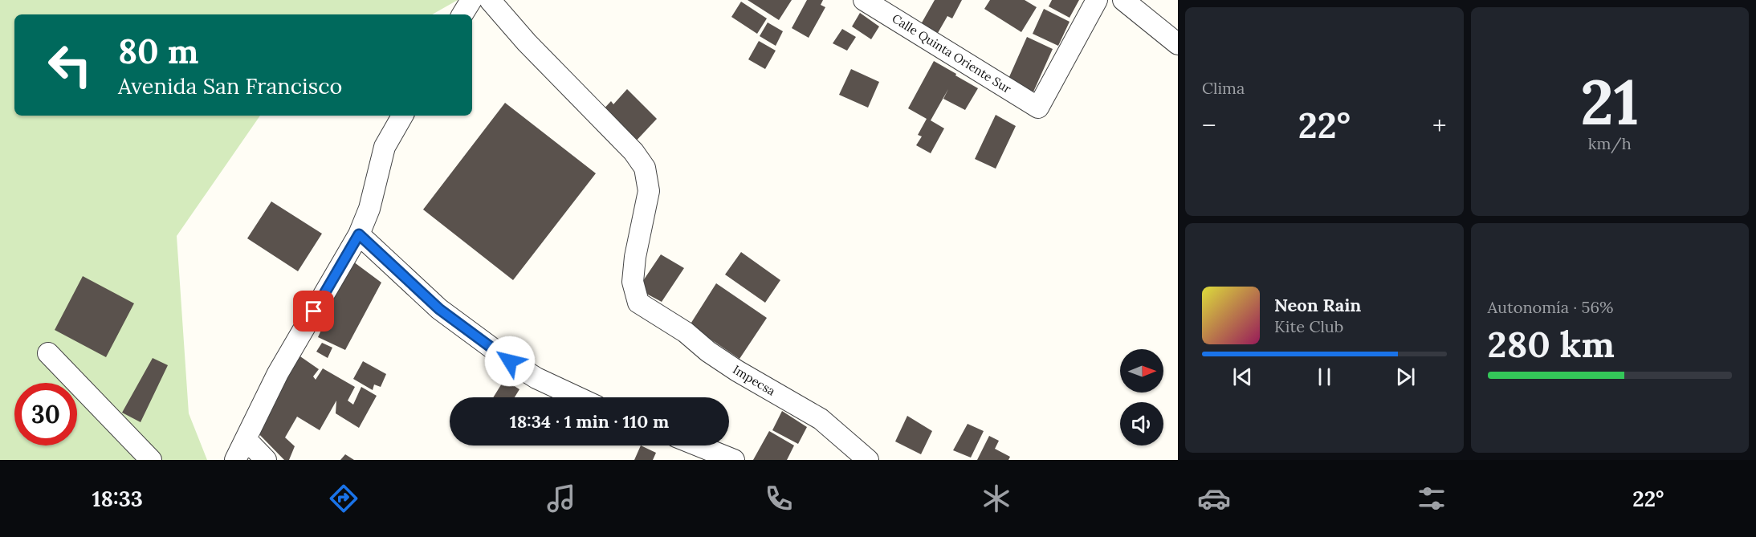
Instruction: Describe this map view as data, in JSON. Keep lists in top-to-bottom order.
{
  "streets": {
    "street": ["Calle Quinta Oriente Sur", "Impecsa"]
  },
  "north": "right",
  "page": {
    "tile": [
      "Clima",
      ["21", "km/h"],
      ["Autonomía · 56%", "280 km"]
    ],
    "turn": ["80 m", "Avenida San Francisco"],
    "heat": ["−", "22°", "+"],
    "song": ["Neon Rain", "Kite Club"],
    "limit": "30",
    "trip": "18:34 · 1 min · 110 m",
    "tabs": ["18:33", "22°"]
  }
}
